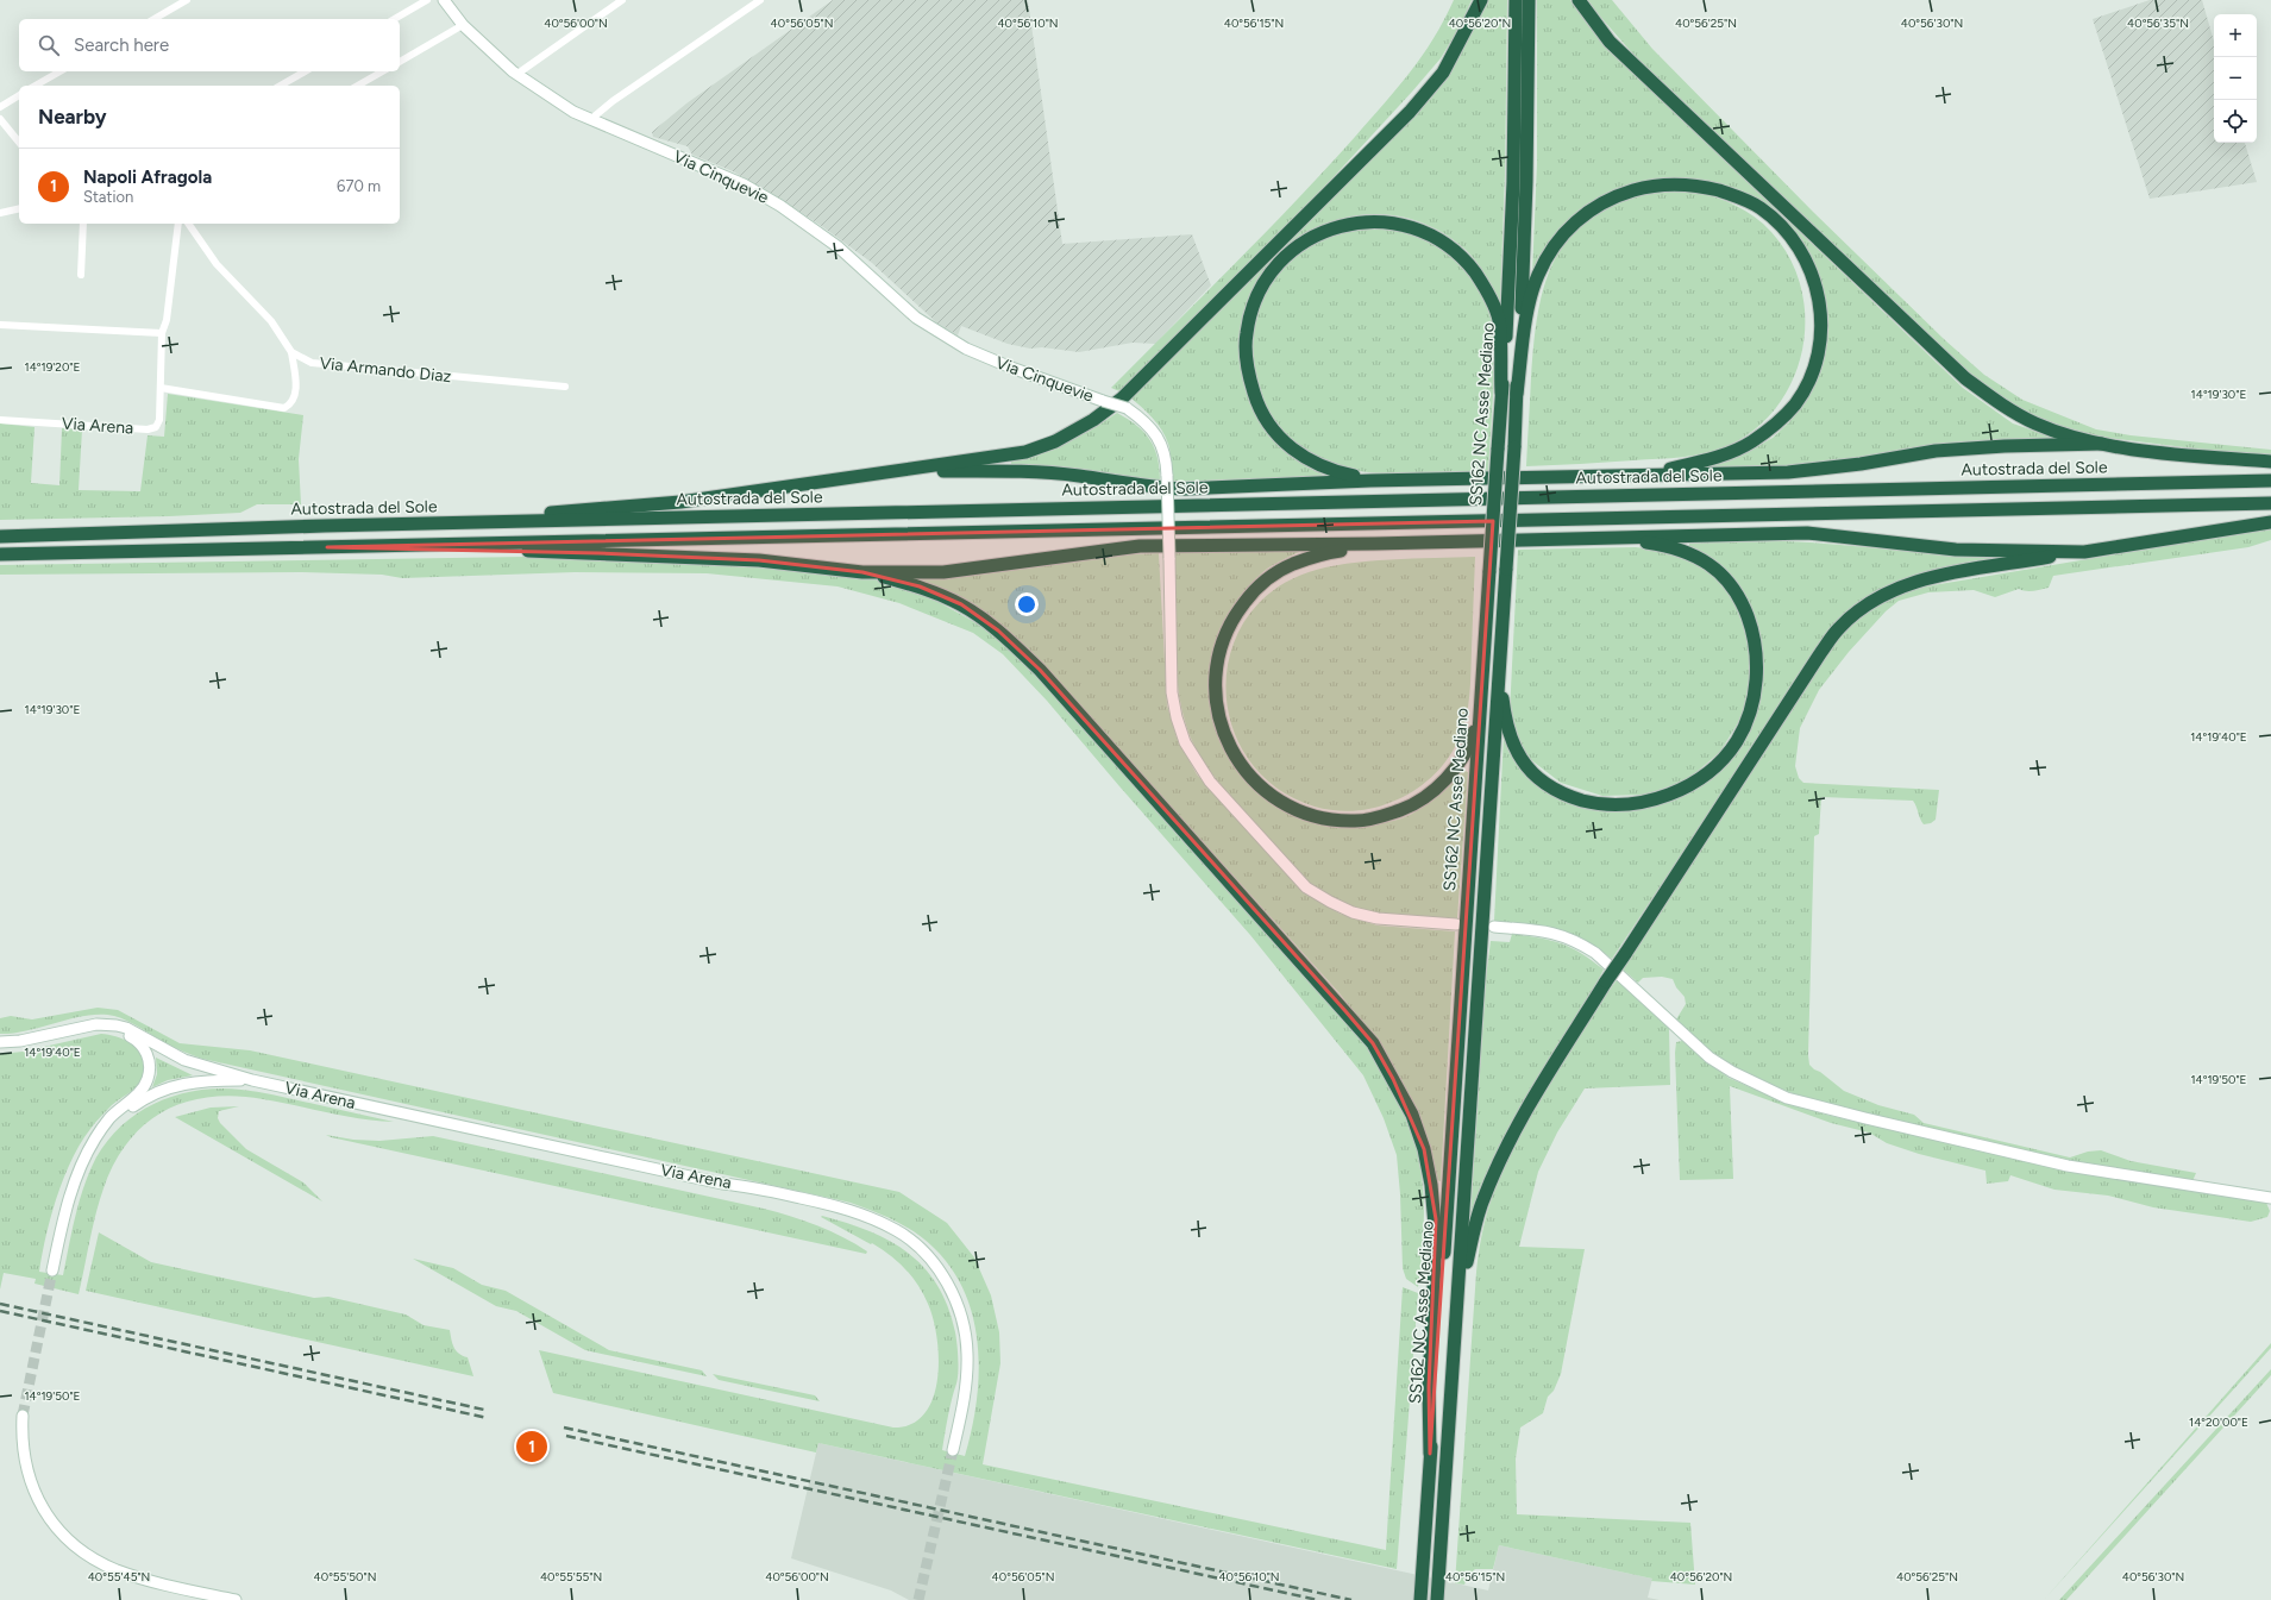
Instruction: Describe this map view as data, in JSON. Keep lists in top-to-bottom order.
{
  "streets": {
    "highway": ["SS162 NC Asse Mediano", "Autostrada del Sole"],
    "street": ["Via Cinquevie", "Via Armando Diaz", "Via Arena"]
  },
  "page": {
    "map_buttons": ["+", "−"],
    "search": "Search here",
    "heading": "Nearby",
    "list": [
      {
        "mark": "1",
        "name": "Napoli Afragola",
        "note": "Station",
        "value": "670 m"
      }
    ],
    "pins": "1"
  },
  "coordinates": [
    "40°56'00\"N",
    "40°56'05\"N",
    "40°56'10\"N",
    "40°56'15\"N",
    "40°56'20\"N",
    "40°56'25\"N",
    "40°56'30\"N",
    "40°56'35\"N",
    "14°19'20\"E",
    "14°19'30\"E",
    "14°19'40\"E",
    "14°19'50\"E",
    "14°20'00\"E",
    "40°55'45\"N",
    "40°55'50\"N",
    "40°55'55\"N"
  ]
}
